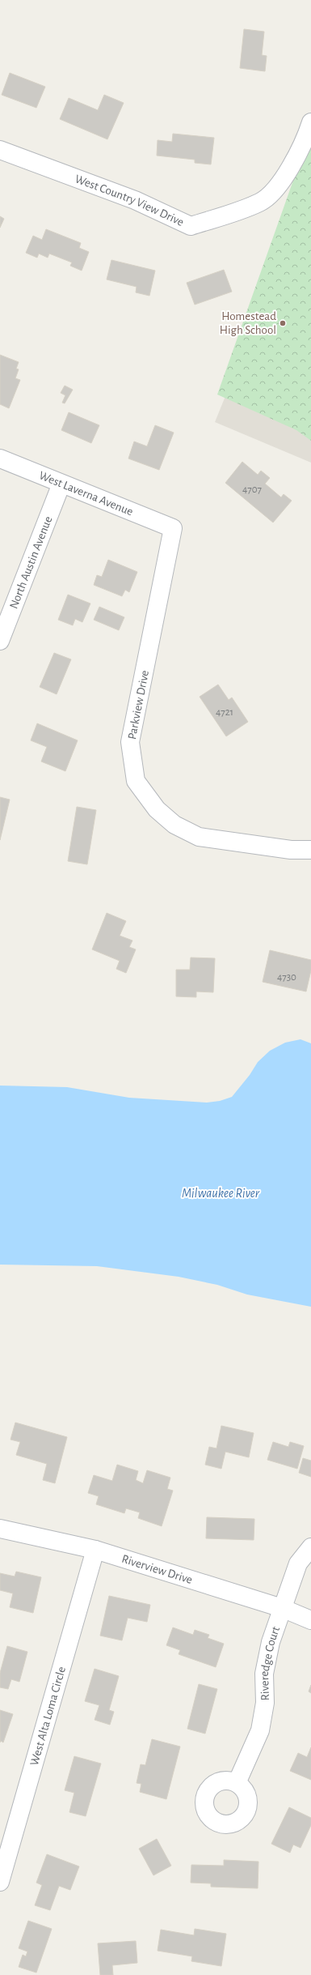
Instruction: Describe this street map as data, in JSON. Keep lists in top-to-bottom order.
{
  "streets": {
    "street": [
      "West Country View Drive",
      "West Laverna Avenue",
      "North Austin Avenue",
      "Parkview Drive",
      "Riverview Drive",
      "Riveredge Court",
      "West Alta Loma Circle"
    ]
  },
  "crossings": [
    ["West Laverna Avenue", "North Austin Avenue"],
    ["West Laverna Avenue", "Parkview Drive"],
    ["Riverview Drive", "Riveredge Court"],
    ["Riverview Drive", "West Alta Loma Circle"]
  ],
  "water": ["Milwaukee River"],
  "places": ["Homestead High School"],
  "house_numbers": ["4707", "4721", "4730"]
}
